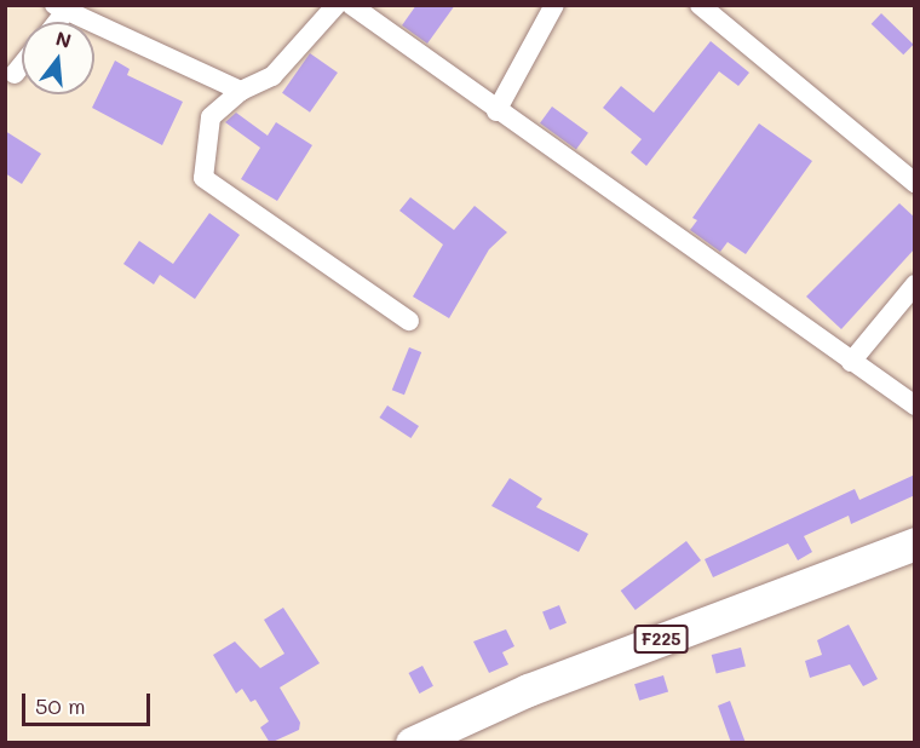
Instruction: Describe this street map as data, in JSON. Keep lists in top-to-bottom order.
{
  "streets": {
    "main road": ["F225"]
  },
  "scale_bar": "50 m",
  "north": "top"
}
